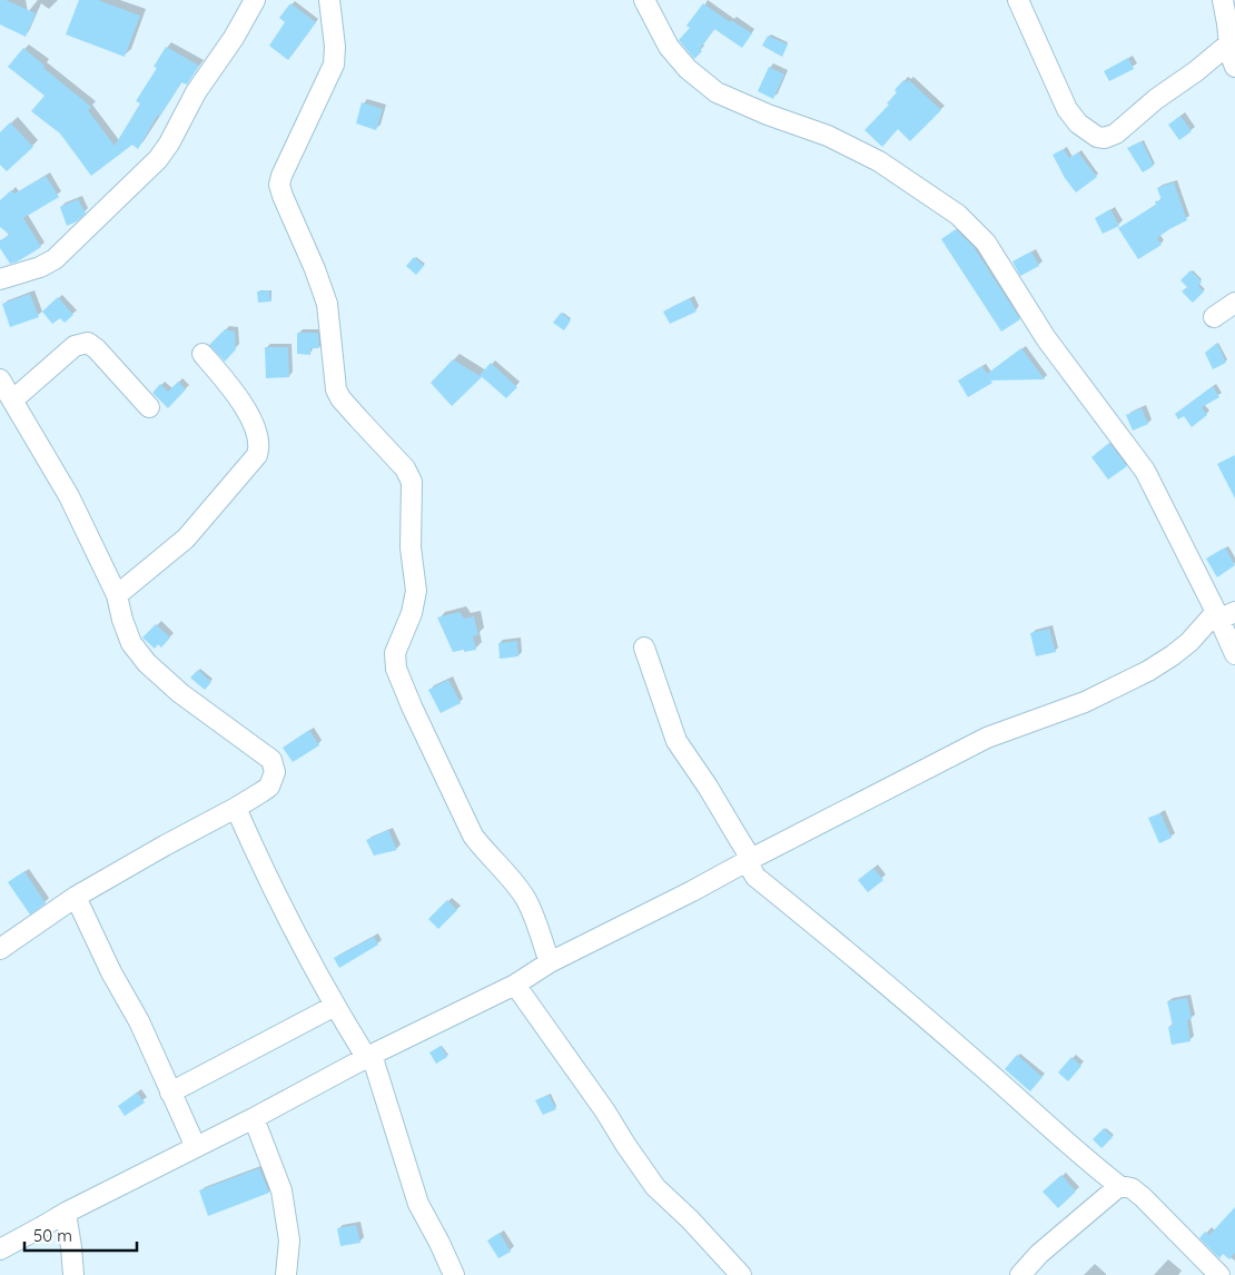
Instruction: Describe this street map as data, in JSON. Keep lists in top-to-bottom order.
{
  "scale_bar": "50 m"
}
